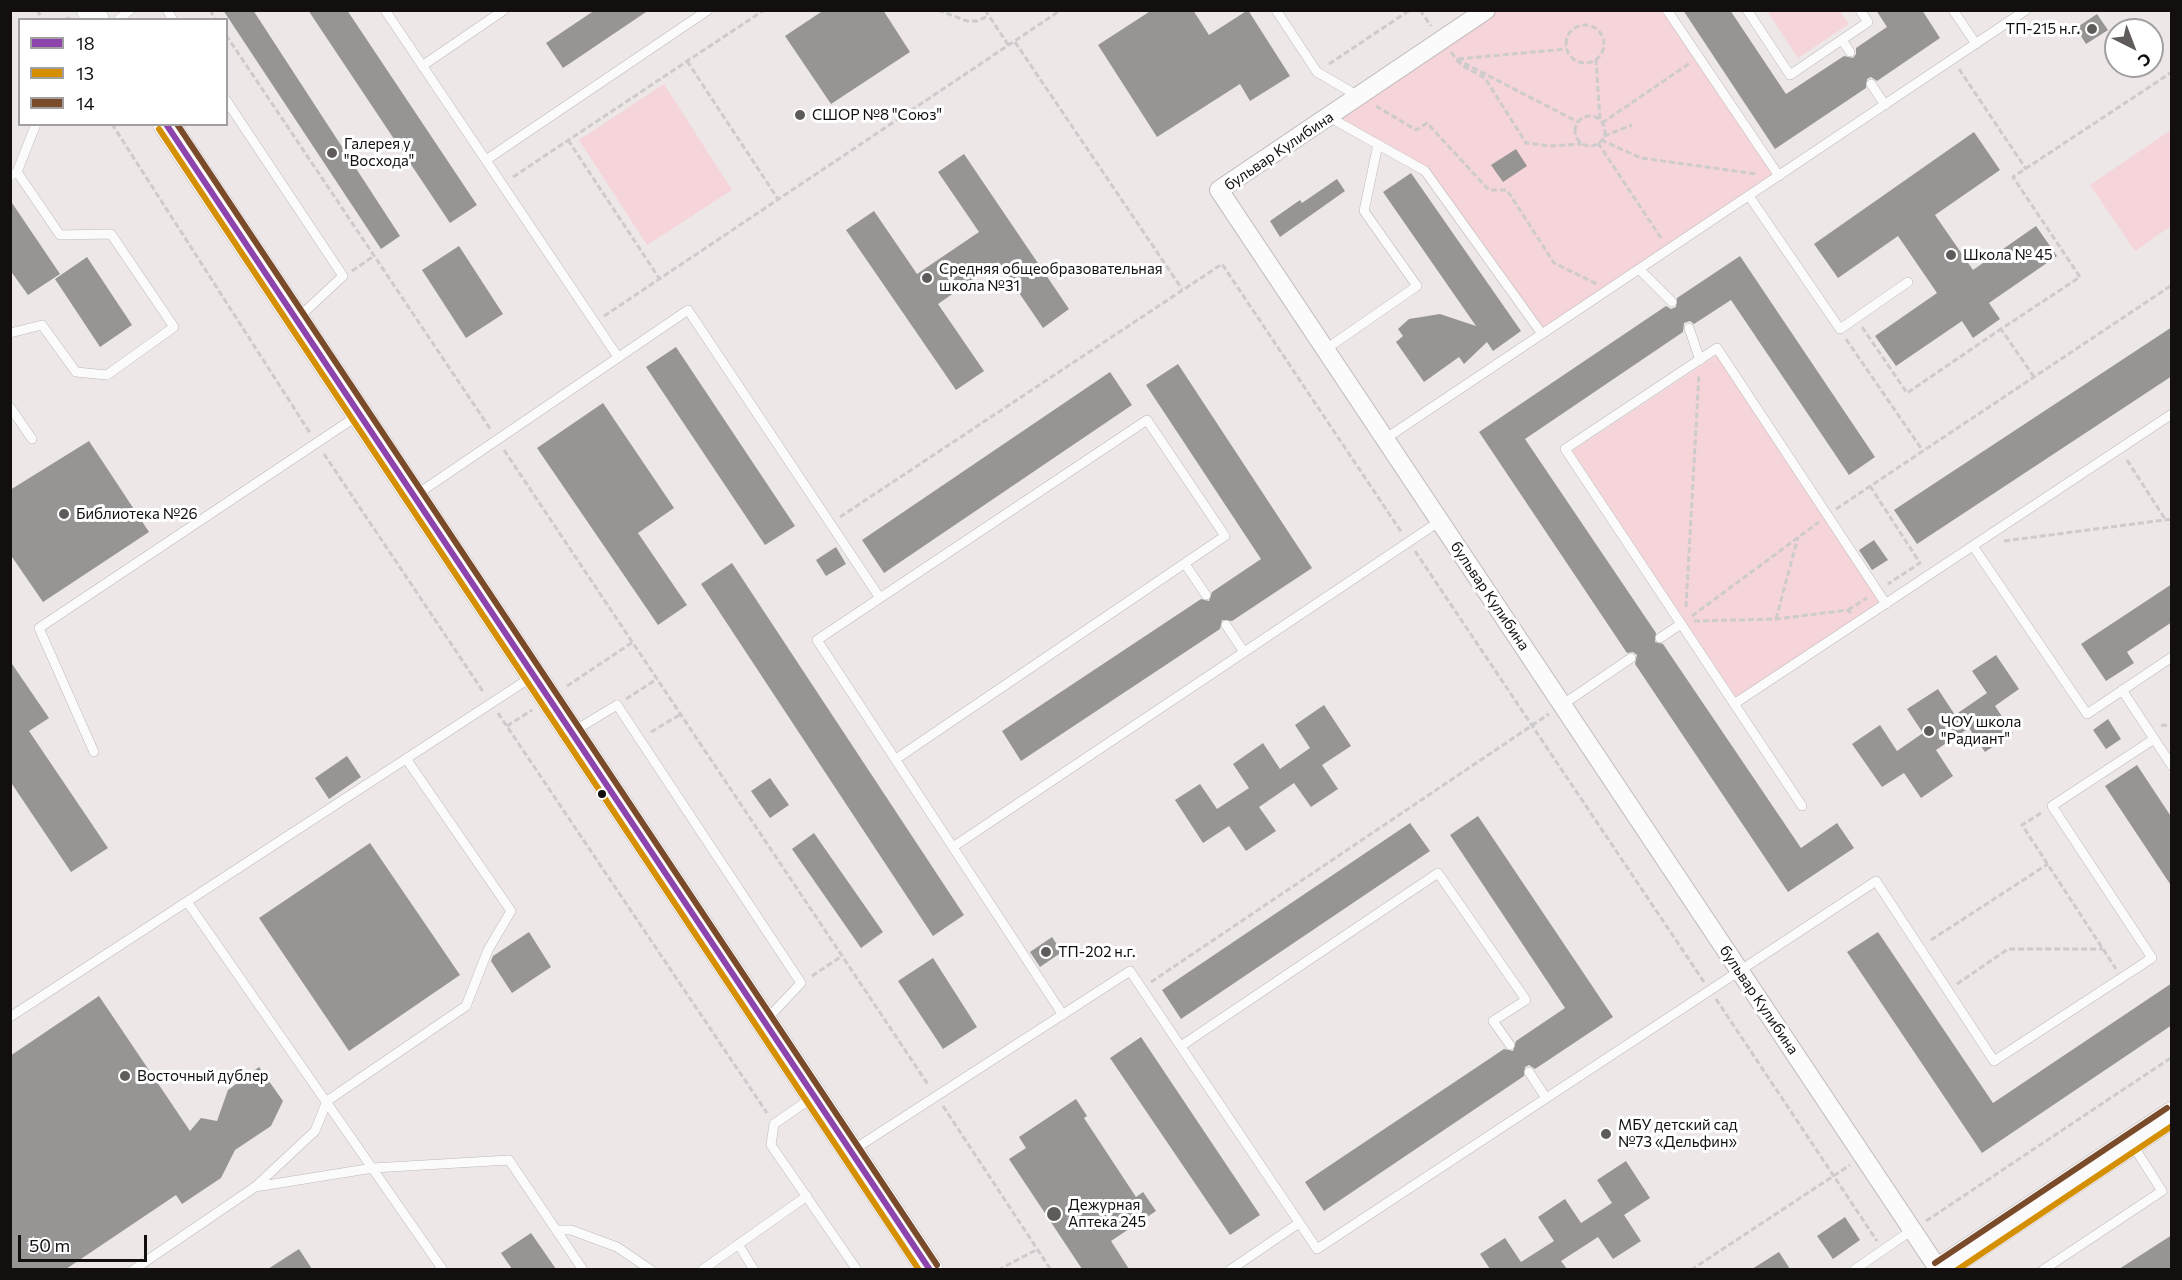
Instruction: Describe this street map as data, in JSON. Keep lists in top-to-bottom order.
{
  "streets": {
    "street": ["бульвар Кулибина"]
  },
  "places": [
    "ТП-215 н.г.",
    "СШОР №8 \"Союз\"",
    "Галерея у \"Восхода\"",
    "Школа № 45",
    "Средняя общеобразовательная школа №31",
    "Библиотека №26",
    "ЧОУ школа \"Радиант\"",
    "ТП-202 н.г.",
    "Восточный дублер",
    "МБУ детский сад №73 «Дельфин»",
    "Дежурная Аптека 245"
  ],
  "lines": ["transit line 18", "transit line 14", "transit line 13"],
  "legend": ["18", "13", "14"],
  "scale_bar": "50 m",
  "north": "bottom right"
}
